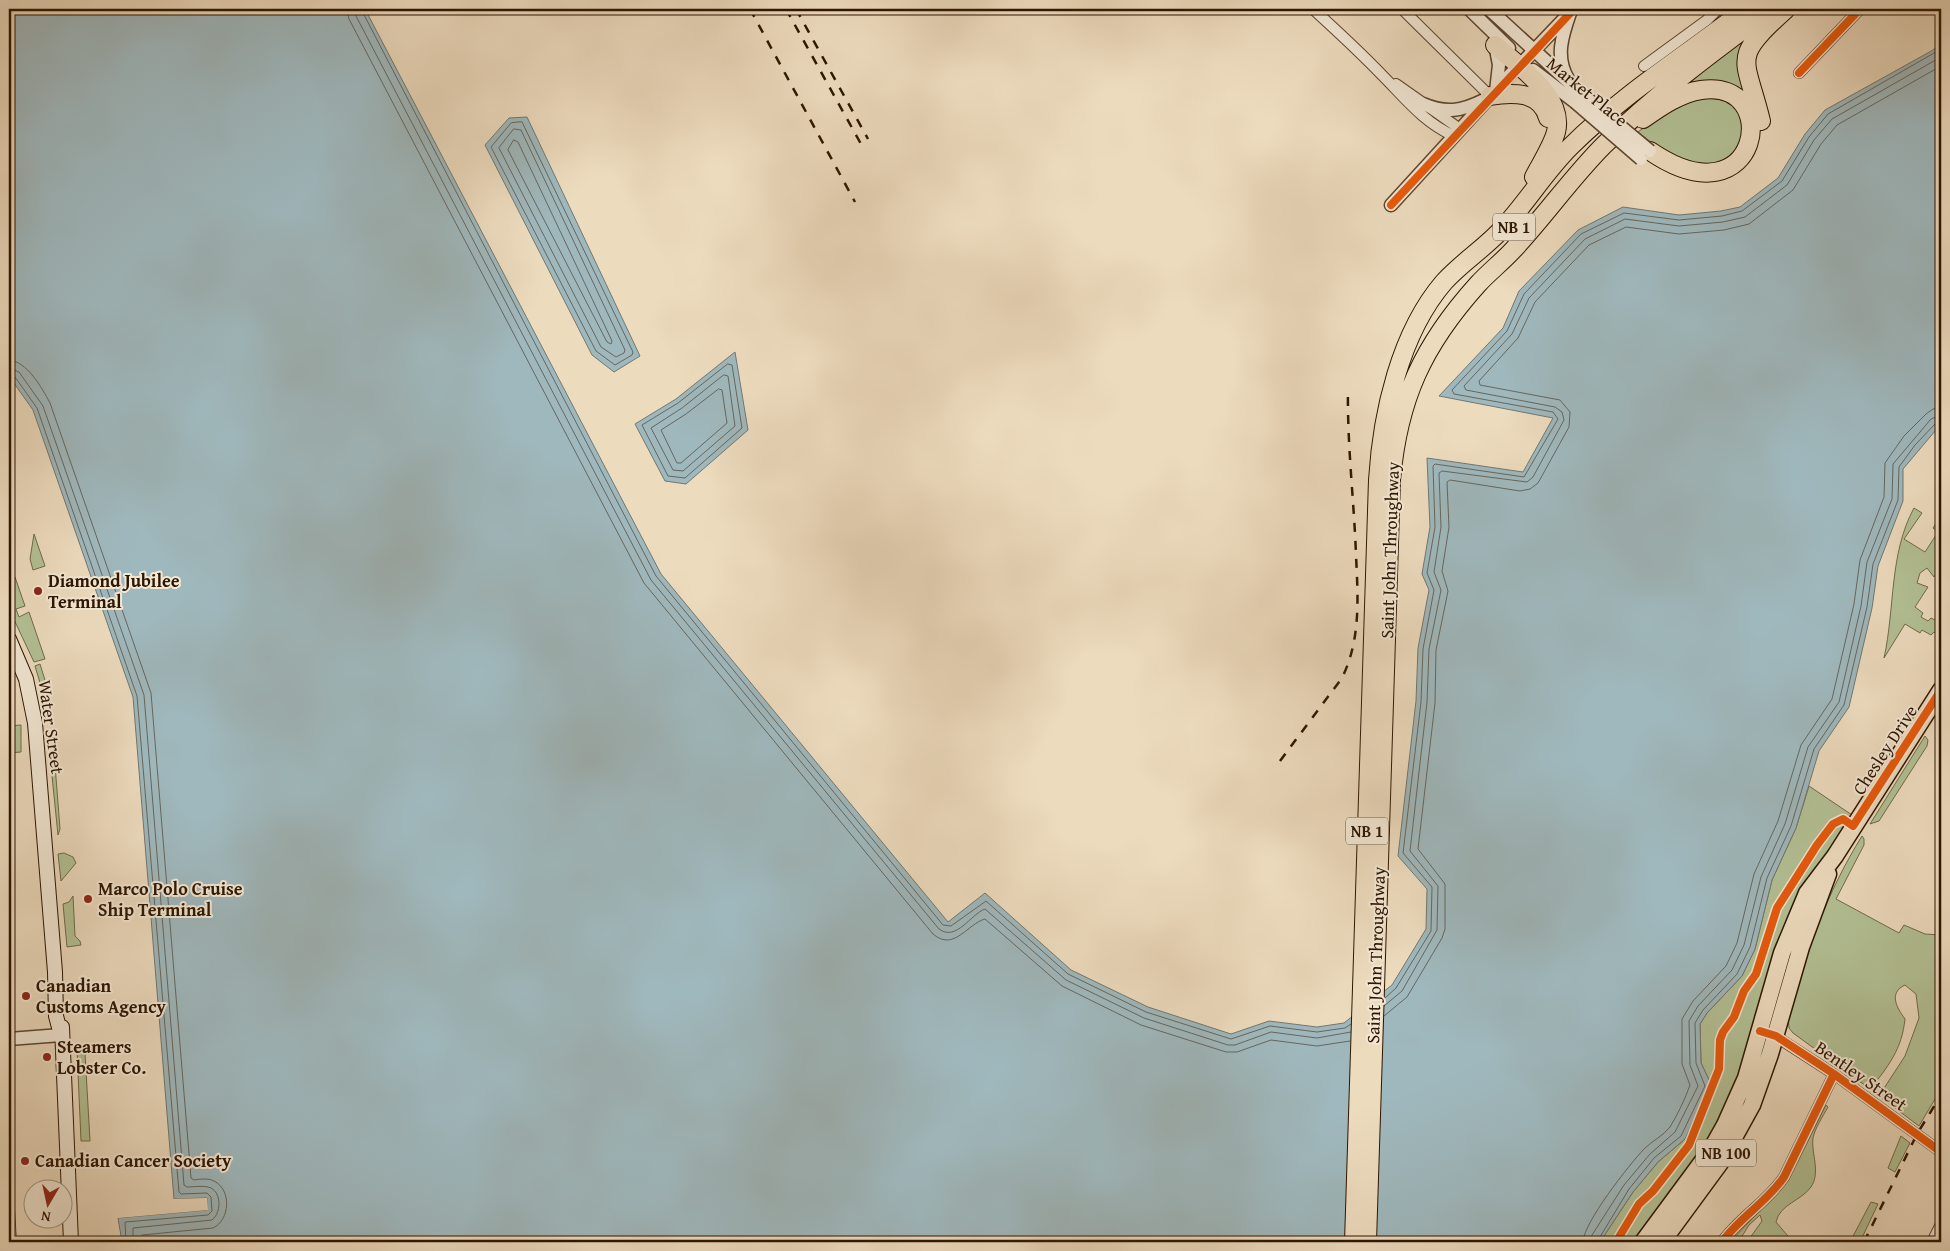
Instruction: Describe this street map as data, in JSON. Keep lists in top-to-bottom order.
{
  "streets": {
    "highway": ["NB 1", "Saint John Throughway"],
    "main road": ["Water Street", "Chesley Drive", "NB 100"],
    "street": ["Market Place", "Bentley Street"]
  },
  "crossings": [
    ["Chesley Drive", "Bentley Street"]
  ],
  "places": [
    "Diamond Jubilee Terminal",
    "Marco Polo Cruise Ship Terminal",
    "Canadian Customs Agency",
    "Steamers Lobster Co.",
    "Canadian Cancer Society"
  ],
  "north": "bottom"
}
